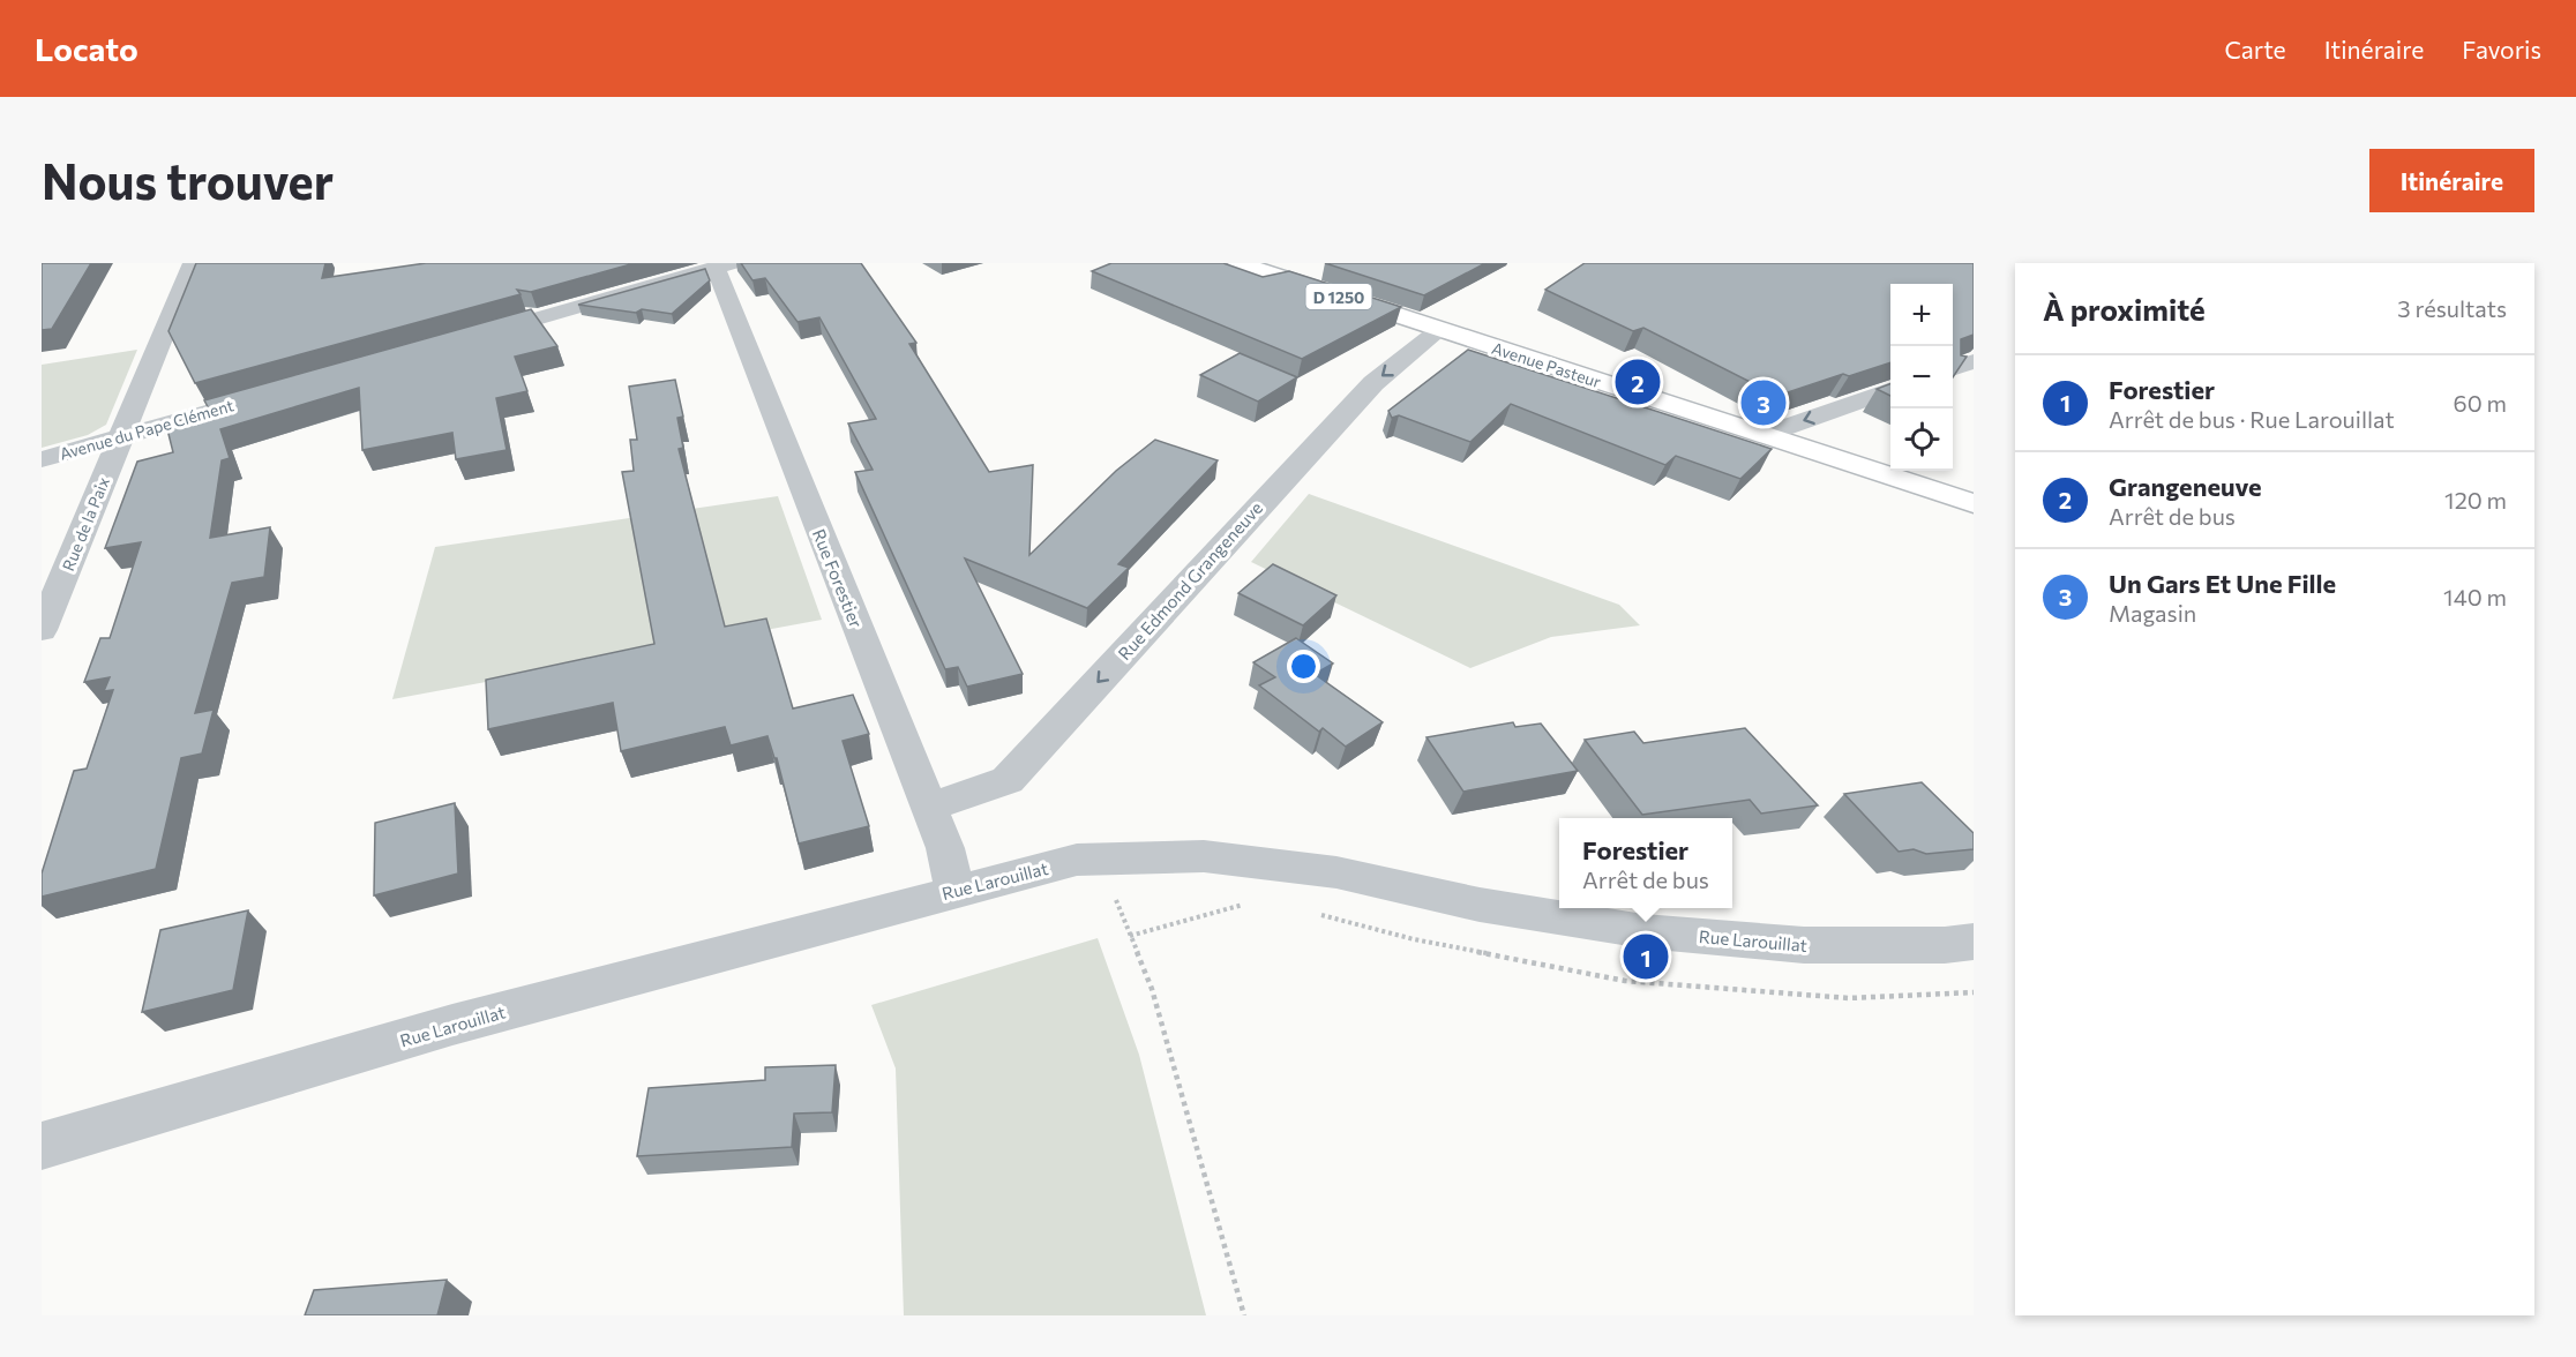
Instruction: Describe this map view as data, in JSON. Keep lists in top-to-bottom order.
{
  "streets": {
    "main road": ["D 1250", "Avenue Pasteur"],
    "street": [
      "Avenue du Pape Clément",
      "Rue de la Paix",
      "Rue Forestier",
      "Rue Edmond Grangeneuve",
      "Rue Larouillat"
    ]
  },
  "crossings": [
    ["Avenue Pasteur", "Rue Edmond Grangeneuve"],
    ["Avenue du Pape Clément", "Rue de la Paix"],
    ["Rue Forestier", "Rue Edmond Grangeneuve"],
    ["Rue Forestier", "Rue Larouillat"]
  ],
  "one_way": ["Rue Edmond Grangeneuve"],
  "page": {
    "header": "Locato",
    "nav": ["Carte", "Itinéraire", "Favoris"],
    "buttons": "Itinéraire",
    "title": "Nous trouver",
    "heading": ["À proximité", "3 résultats"],
    "map_buttons": ["+", "−"],
    "list": [
      {
        "mark": "1",
        "name": "Forestier",
        "note": "Arrêt de bus · Rue Larouillat",
        "value": "60 m"
      },
      {
        "mark": "2",
        "name": "Grangeneuve",
        "note": "Arrêt de bus",
        "value": "120 m"
      },
      {
        "mark": "3",
        "name": "Un Gars Et Une Fille",
        "note": "Magasin",
        "value": "140 m"
      }
    ],
    "pins": ["2", "3", "1"],
    "popup": ["Forestier", "Arrêt de bus"]
  }
}
